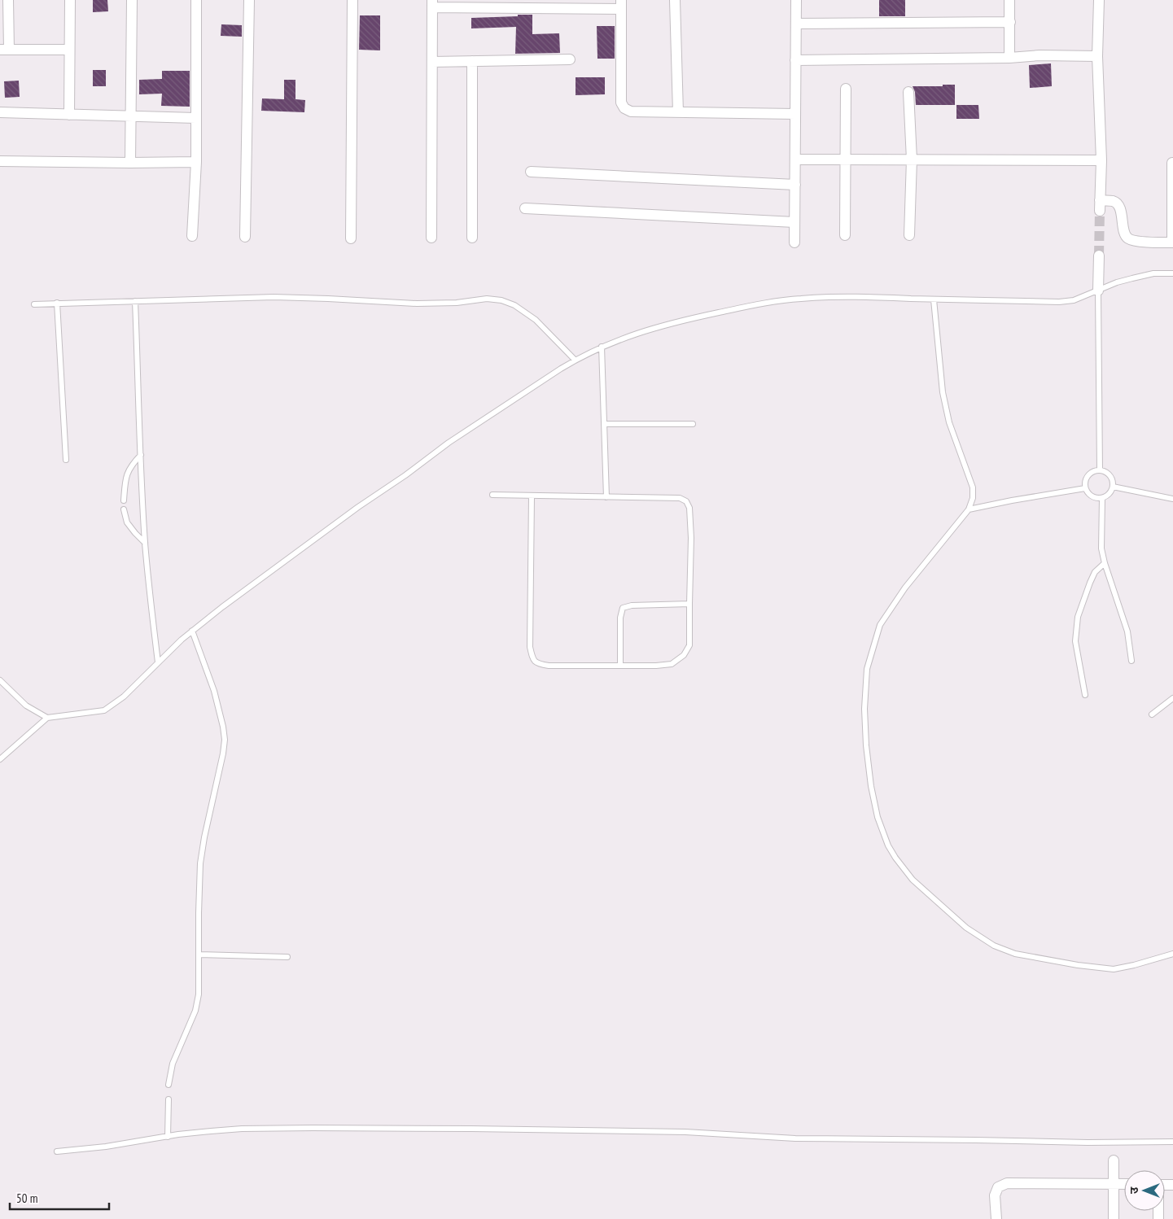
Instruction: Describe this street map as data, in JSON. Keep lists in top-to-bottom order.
{
  "scale_bar": "50 m",
  "north": "left"
}
